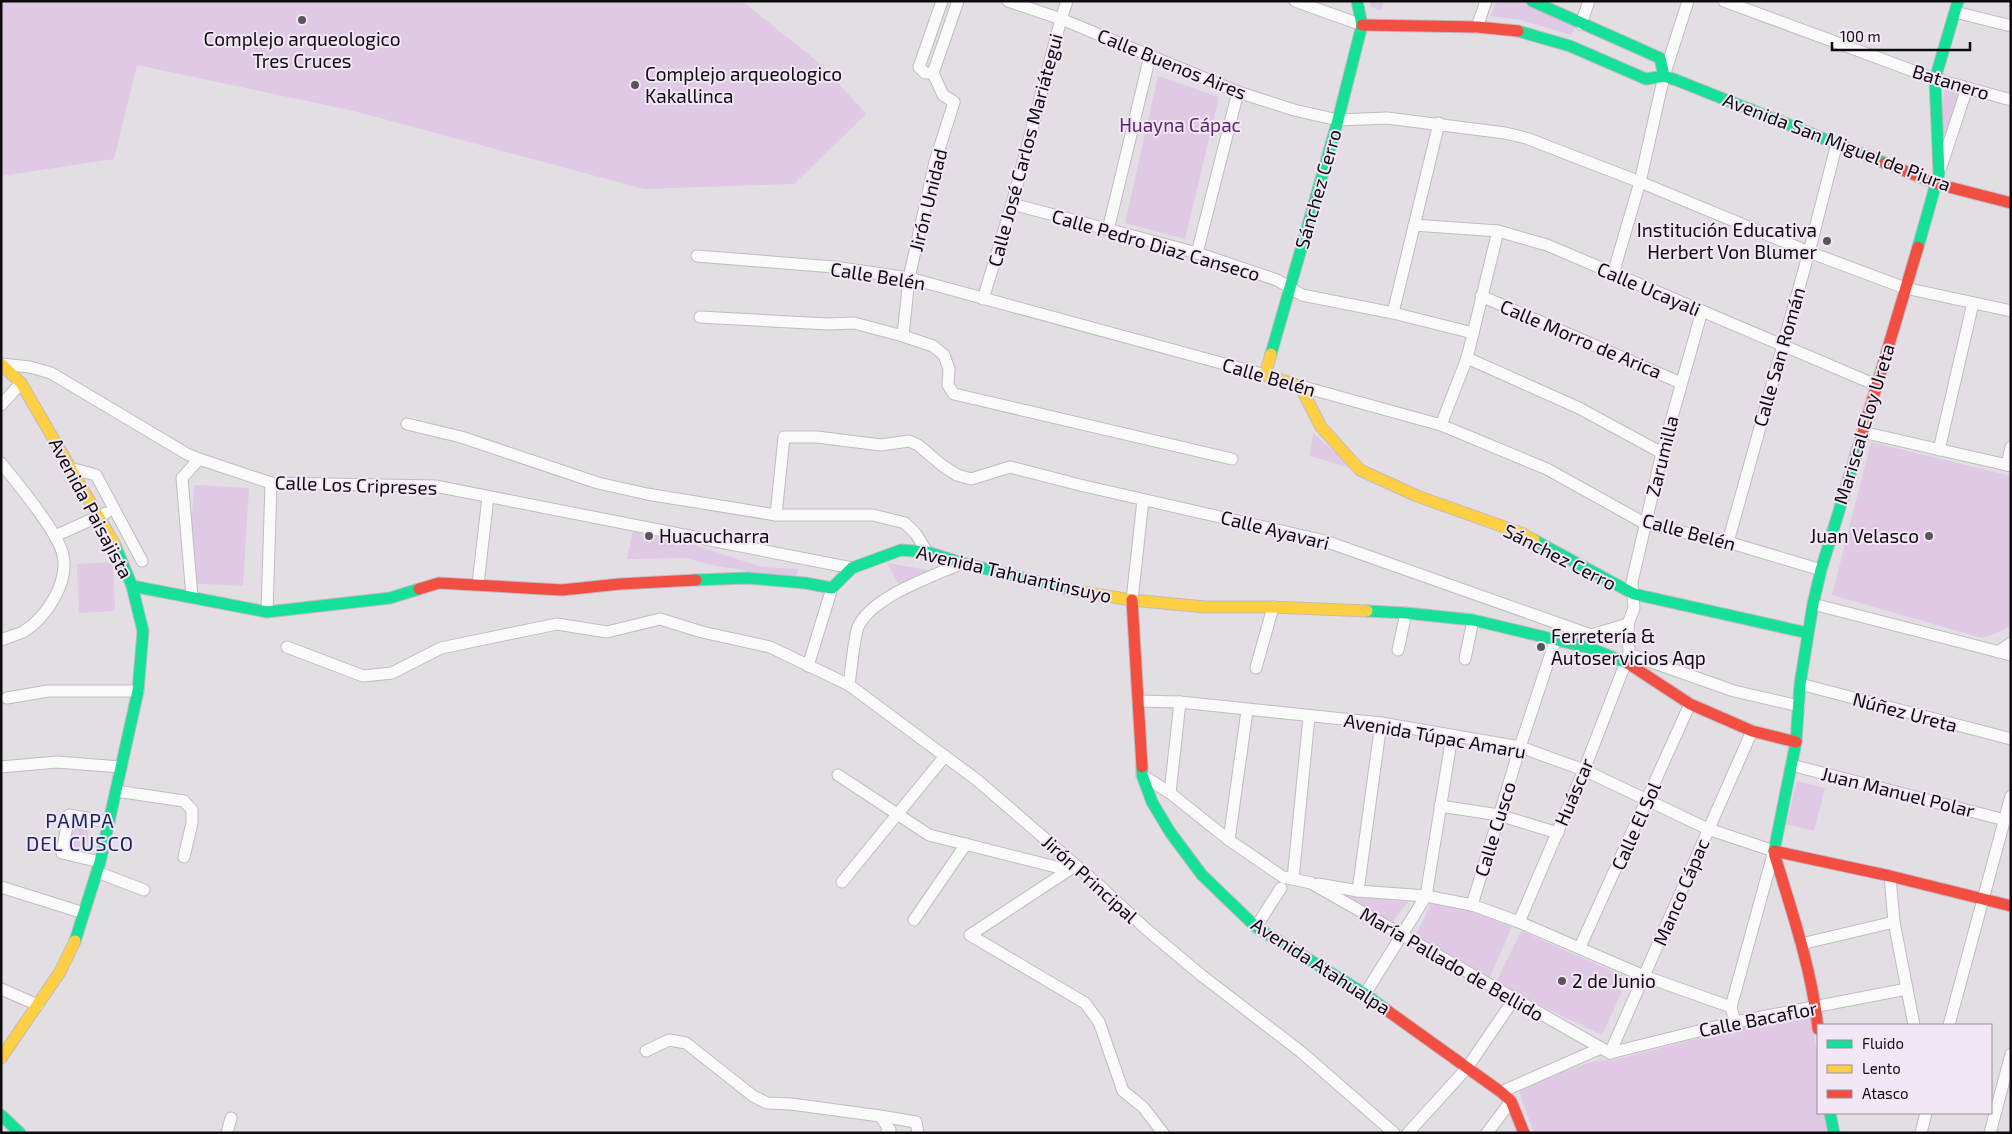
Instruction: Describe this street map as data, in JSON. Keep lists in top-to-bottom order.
{
  "streets": {
    "street": [
      "Calle Buenos Aires",
      "Batanero",
      "Avenida San Miguel de Piura",
      "Calle José Carlos Mariátegui",
      "Sánchez Cerro",
      "Jirón Unidad",
      "Calle Pedro Diaz Canseco",
      "Calle Belén",
      "Calle Ucayali",
      "Calle Morro de Arica",
      "Calle San Román",
      "Mariscal Eloy Ureta",
      "Zarumilla",
      "Calle Los Cripreses",
      "Avenida Paisajista",
      "Calle Ayavari",
      "Avenida Tahuantinsuyo",
      "Núñez Ureta",
      "Avenida Túpac Amaru",
      "Huáscar",
      "Juan Manuel Polar",
      "Calle El Sol",
      "Calle Cusco",
      "Jirón Principal",
      "Manco Cápac",
      "María Pallado de Bellido",
      "Avenida Atahualpa",
      "Calle Bacaflor"
    ]
  },
  "crossings": [
    ["Calle Buenos Aires", "Calle José Carlos Mariátegui"],
    ["Calle Buenos Aires", "Sánchez Cerro"],
    ["Calle Buenos Aires", "Calle San Román"],
    ["Calle Buenos Aires", "Mariscal Eloy Ureta"],
    ["Batanero", "Mariscal Eloy Ureta"],
    ["Avenida San Miguel de Piura", "Sánchez Cerro"],
    ["Avenida San Miguel de Piura", "Calle San Román"],
    ["Avenida San Miguel de Piura", "Mariscal Eloy Ureta"],
    ["Calle José Carlos Mariátegui", "Calle Pedro Diaz Canseco"],
    ["Calle José Carlos Mariátegui", "Calle Belén"],
    ["Sánchez Cerro", "Calle Pedro Diaz Canseco"],
    ["Sánchez Cerro", "Calle Belén"],
    ["Sánchez Cerro", "Mariscal Eloy Ureta"],
    ["Sánchez Cerro", "Zarumilla"],
    ["Jirón Unidad", "Calle Belén"],
    ["Calle Belén", "Calle San Román"],
    ["Calle Belén", "Mariscal Eloy Ureta"],
    ["Calle Belén", "Zarumilla"],
    ["Calle Ucayali", "Calle San Román"],
    ["Calle Ucayali", "Mariscal Eloy Ureta"],
    ["Calle Ucayali", "Zarumilla"],
    ["Calle Morro de Arica", "Zarumilla"],
    ["Mariscal Eloy Ureta", "Avenida Tahuantinsuyo"],
    ["Mariscal Eloy Ureta", "Núñez Ureta"],
    ["Mariscal Eloy Ureta", "Avenida Túpac Amaru"],
    ["Mariscal Eloy Ureta", "Juan Manuel Polar"],
    ["Zarumilla", "Avenida Tahuantinsuyo"],
    ["Zarumilla", "Huáscar"],
    ["Calle Los Cripreses", "Avenida Paisajista"],
    ["Calle Los Cripreses", "Avenida Tahuantinsuyo"],
    ["Avenida Tahuantinsuyo", "Huáscar"],
    ["Avenida Tahuantinsuyo", "Calle El Sol"],
    ["Avenida Tahuantinsuyo", "Calle Cusco"],
    ["Avenida Tahuantinsuyo", "Manco Cápac"],
    ["Avenida Tahuantinsuyo", "Avenida Atahualpa"],
    ["Avenida Túpac Amaru", "Huáscar"],
    ["Avenida Túpac Amaru", "Calle El Sol"],
    ["Avenida Túpac Amaru", "Calle Cusco"],
    ["Avenida Túpac Amaru", "Manco Cápac"],
    ["Avenida Túpac Amaru", "Avenida Atahualpa"],
    ["Manco Cápac", "María Pallado de Bellido"],
    ["Manco Cápac", "Calle Bacaflor"],
    ["María Pallado de Bellido", "Calle Bacaflor"],
    ["Avenida Atahualpa", "Calle Bacaflor"]
  ],
  "districts": ["PAMPA DEL CUSCO"],
  "parks": ["Huayna Cápac"],
  "places": [
    "Complejo arqueologico Tres Cruces",
    "Complejo arqueologico Kakallinca",
    "Institución Educativa Herbert Von Blumer",
    "Huacucharra",
    "Juan Velasco",
    "Ferretería & Autoservicios Aqp",
    "2 de Junio"
  ],
  "legend": ["Fluido", "Lento", "Atasco"],
  "scale_bar": "100 m"
}
